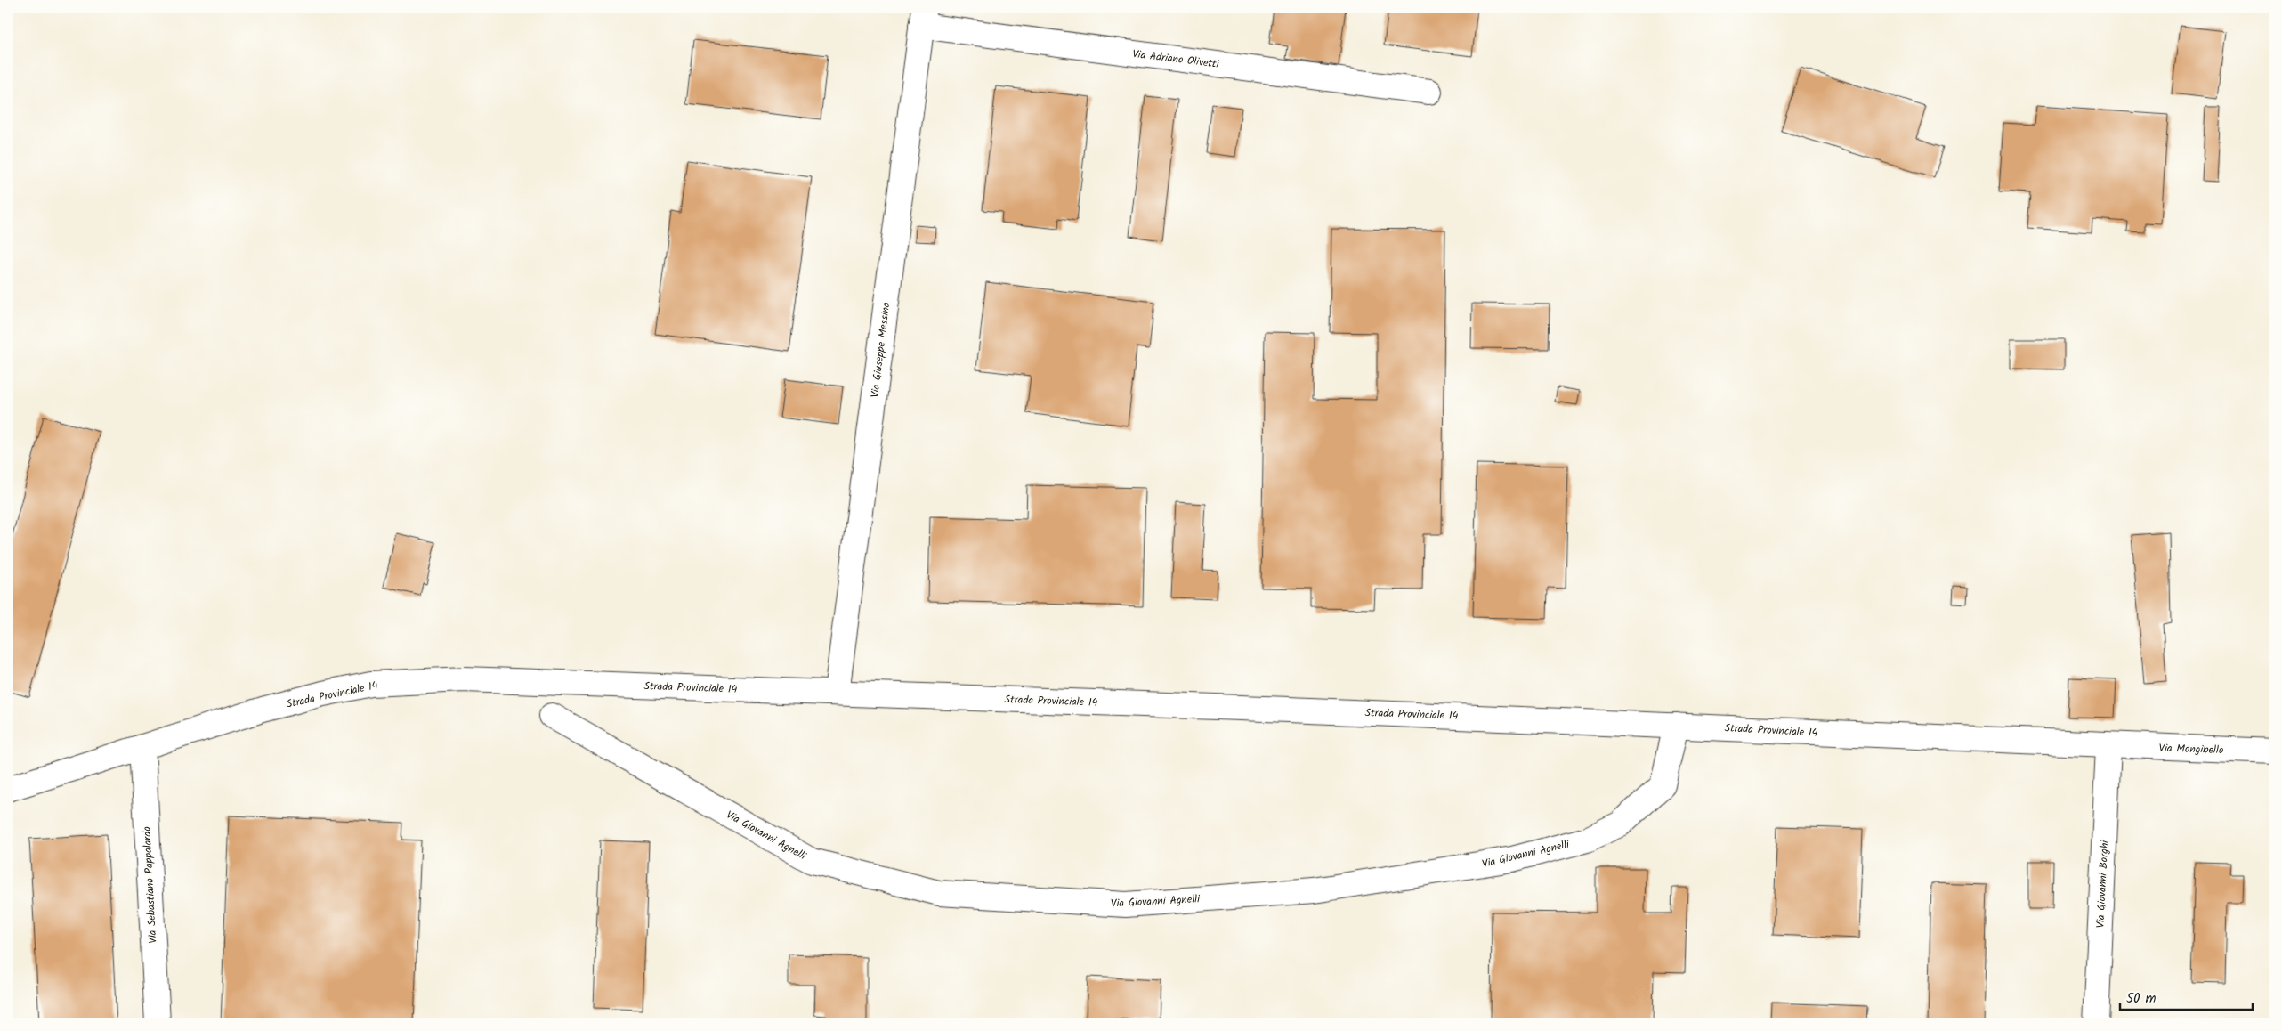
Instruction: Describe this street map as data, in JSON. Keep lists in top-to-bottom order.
{
  "streets": {
    "street": [
      "Via Adriano Olivetti",
      "Via Giuseppe Messina",
      "Strada Provinciale 14",
      "Via Mongibello",
      "Via Giovanni Agnelli",
      "Via Giovanni Borghi",
      "Via Sebastiano Pappalardo"
    ]
  },
  "crossings": [
    ["Via Adriano Olivetti", "Via Giuseppe Messina"],
    ["Via Giuseppe Messina", "Strada Provinciale 14"],
    ["Strada Provinciale 14", "Via Mongibello"],
    ["Strada Provinciale 14", "Via Giovanni Agnelli"],
    ["Strada Provinciale 14", "Via Giovanni Borghi"],
    ["Strada Provinciale 14", "Via Sebastiano Pappalardo"],
    ["Via Mongibello", "Via Giovanni Borghi"]
  ],
  "scale_bar": "50 m"
}
